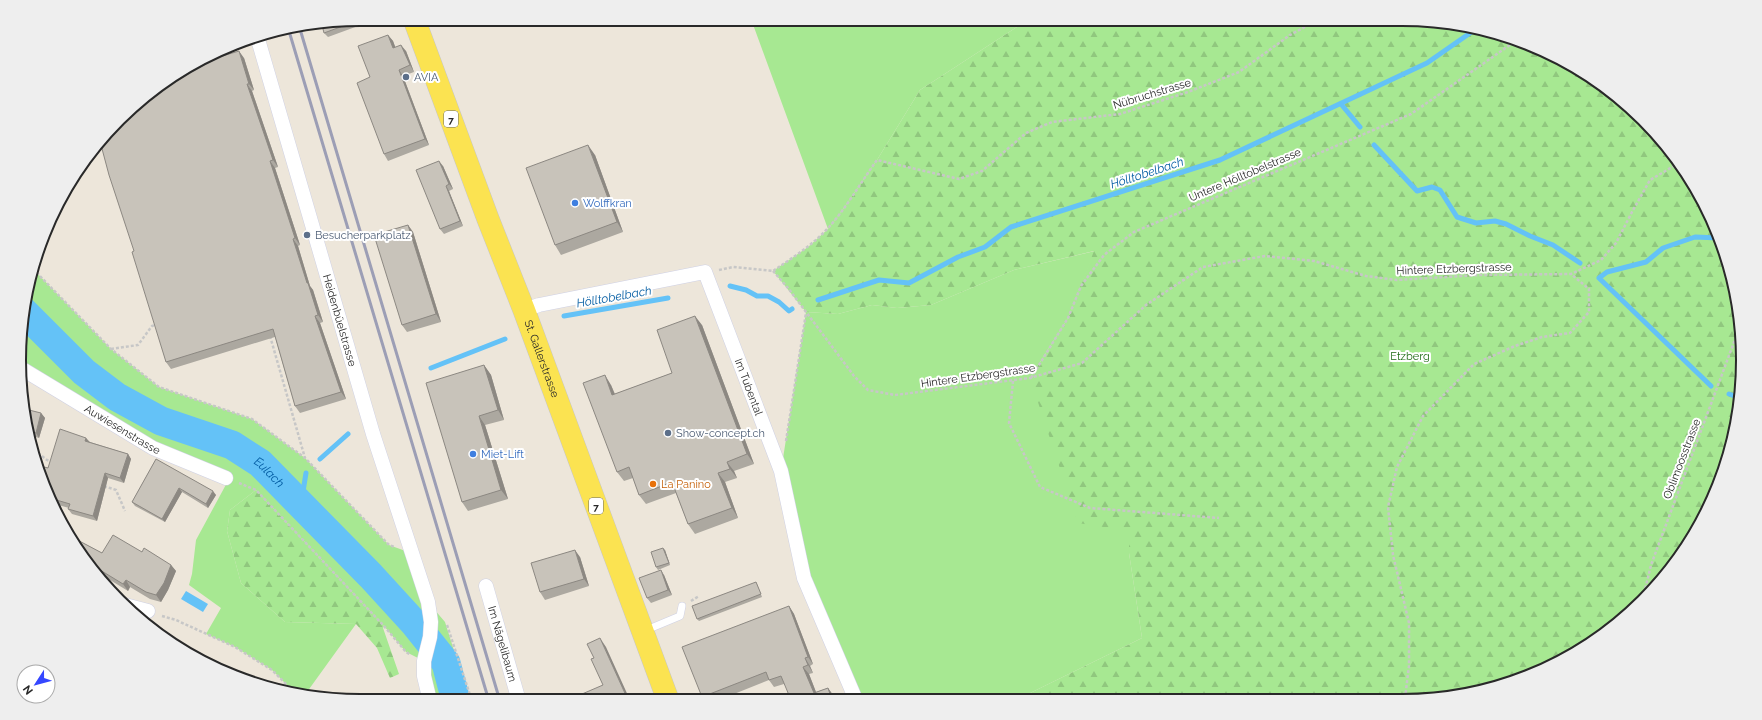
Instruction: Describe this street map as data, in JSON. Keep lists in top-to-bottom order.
{
  "streets": {
    "main road": ["7", "St. Gallerstrasse"],
    "street": [
      "Heidenbüelstrasse",
      "Im Tubental",
      "Auwiesenstrasse",
      "Im Nägelibaum"
    ],
    "path": [
      "Nübruchstrasse",
      "Untere Hölltobelstrasse",
      "Hintere Etzbergstrasse",
      "Oblimoosstrasse"
    ]
  },
  "crossings": [
    ["Nübruchstrasse", "Hintere Etzbergstrasse"],
    ["Untere Hölltobelstrasse", "Hintere Etzbergstrasse"]
  ],
  "water": ["Hölltobelbach", "Eulach"],
  "parks": ["Etzberg"],
  "places": [
    "AVIA",
    "Wolffkran",
    "Besucherparkplatz",
    "Show-concept.ch",
    "Miet-Lift",
    "La Panino"
  ],
  "north": "bottom left"
}
